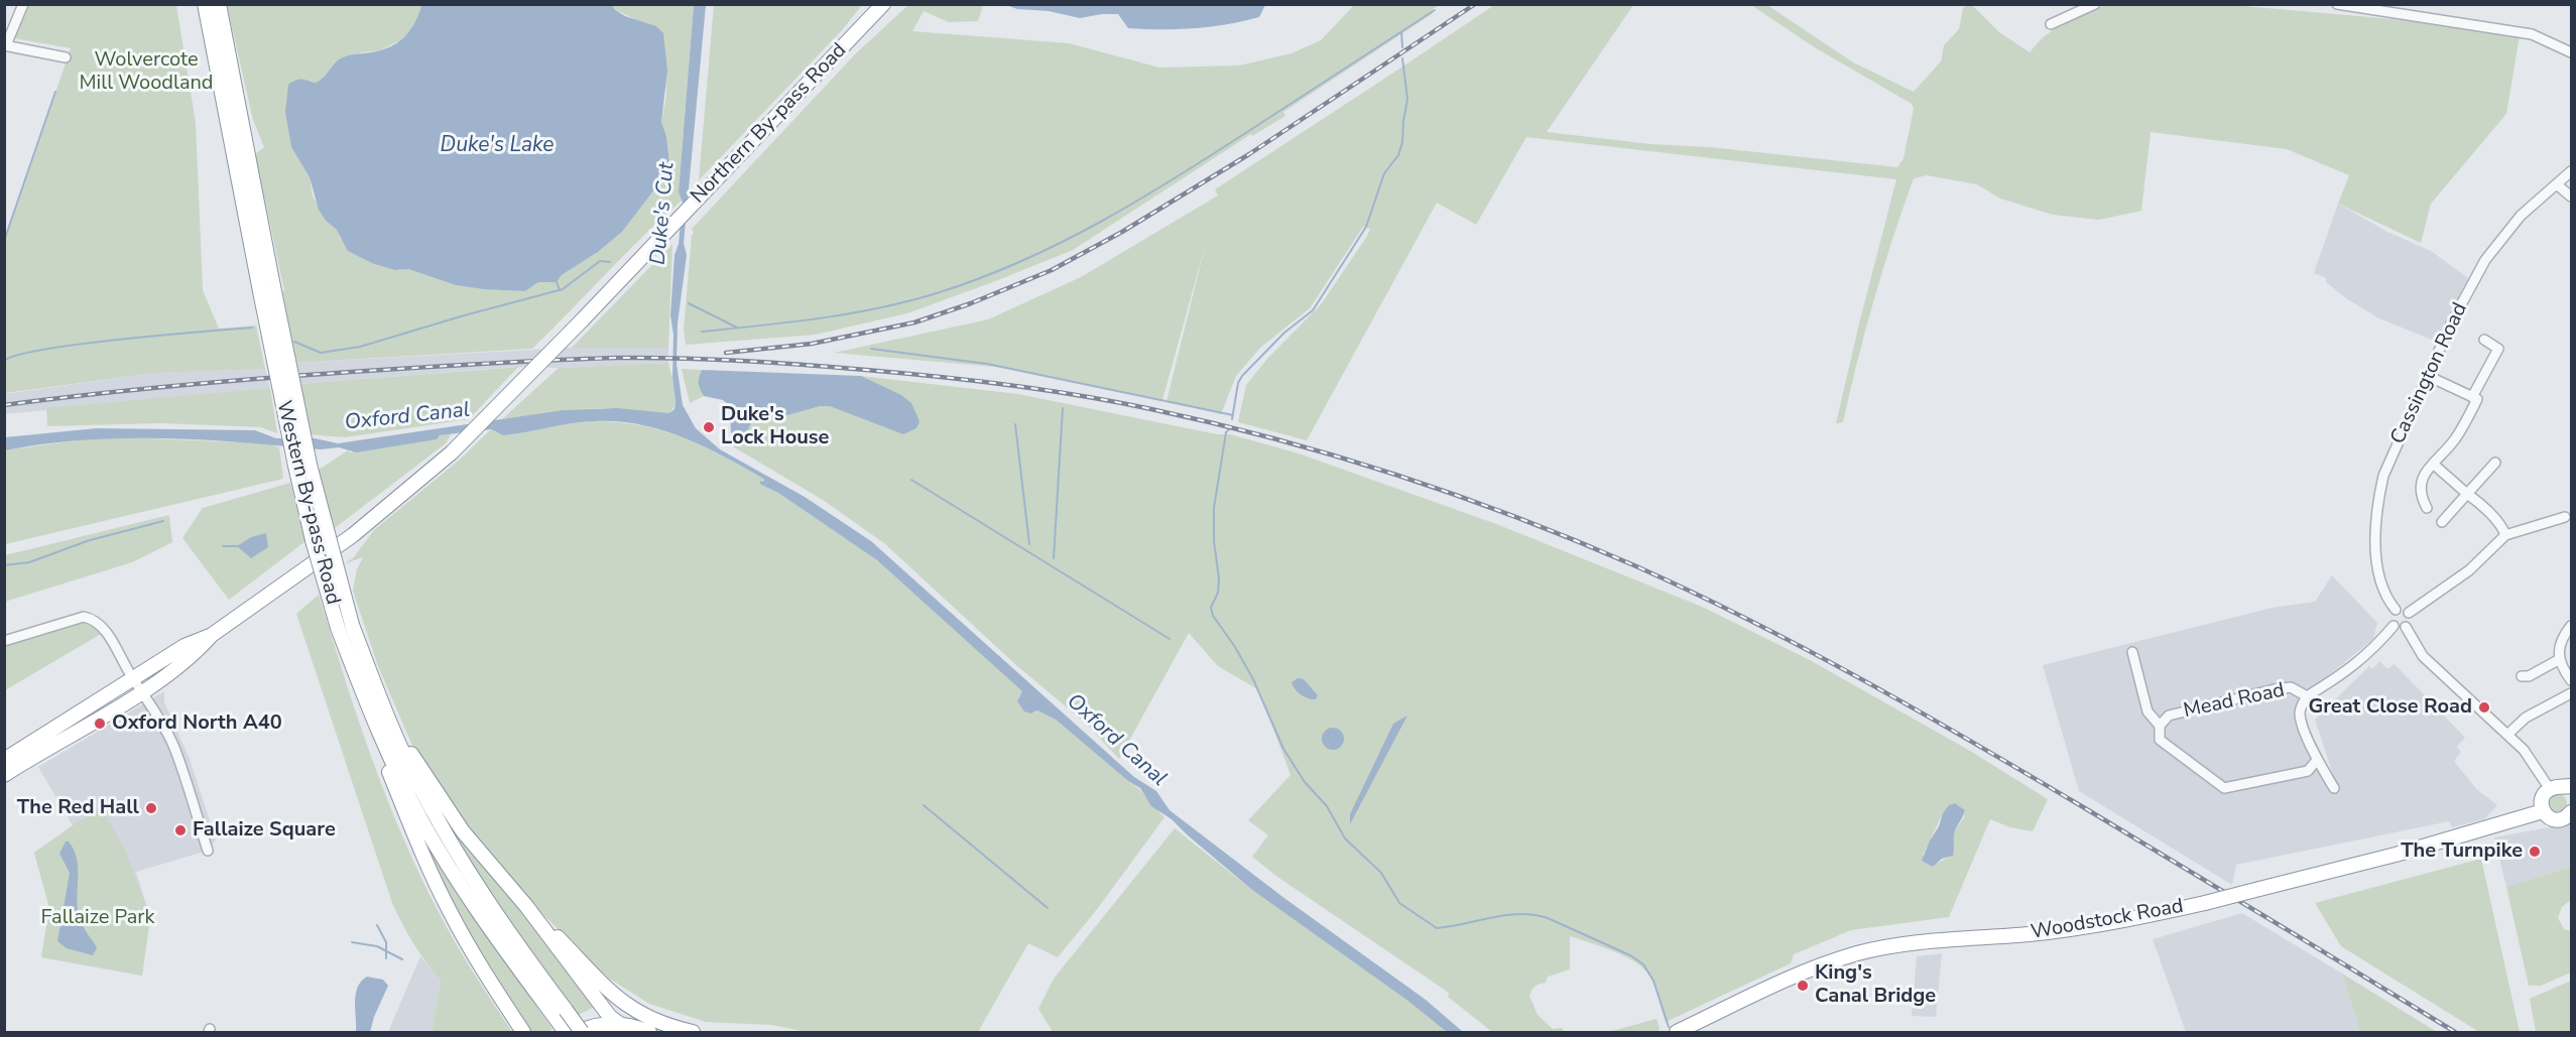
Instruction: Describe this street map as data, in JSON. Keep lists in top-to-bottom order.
{
  "streets": {
    "highway": ["Northern By-pass Road", "Western By-pass Road", "Woodstock Road"],
    "street": ["Cassington Road", "Mead Road"]
  },
  "crossings": [
    ["Cassington Road", "Mead Road"]
  ],
  "water": ["Duke's Lake", "Duke's Cut", "Oxford Canal"],
  "parks": ["Wolvercote Mill Woodland", "Fallaize Park"],
  "places": [
    "Duke's Lock House",
    "Great Close Road",
    "Oxford North A40",
    "The Red Hall",
    "Fallaize Square",
    "The Turnpike",
    "King's Canal Bridge"
  ]
}
